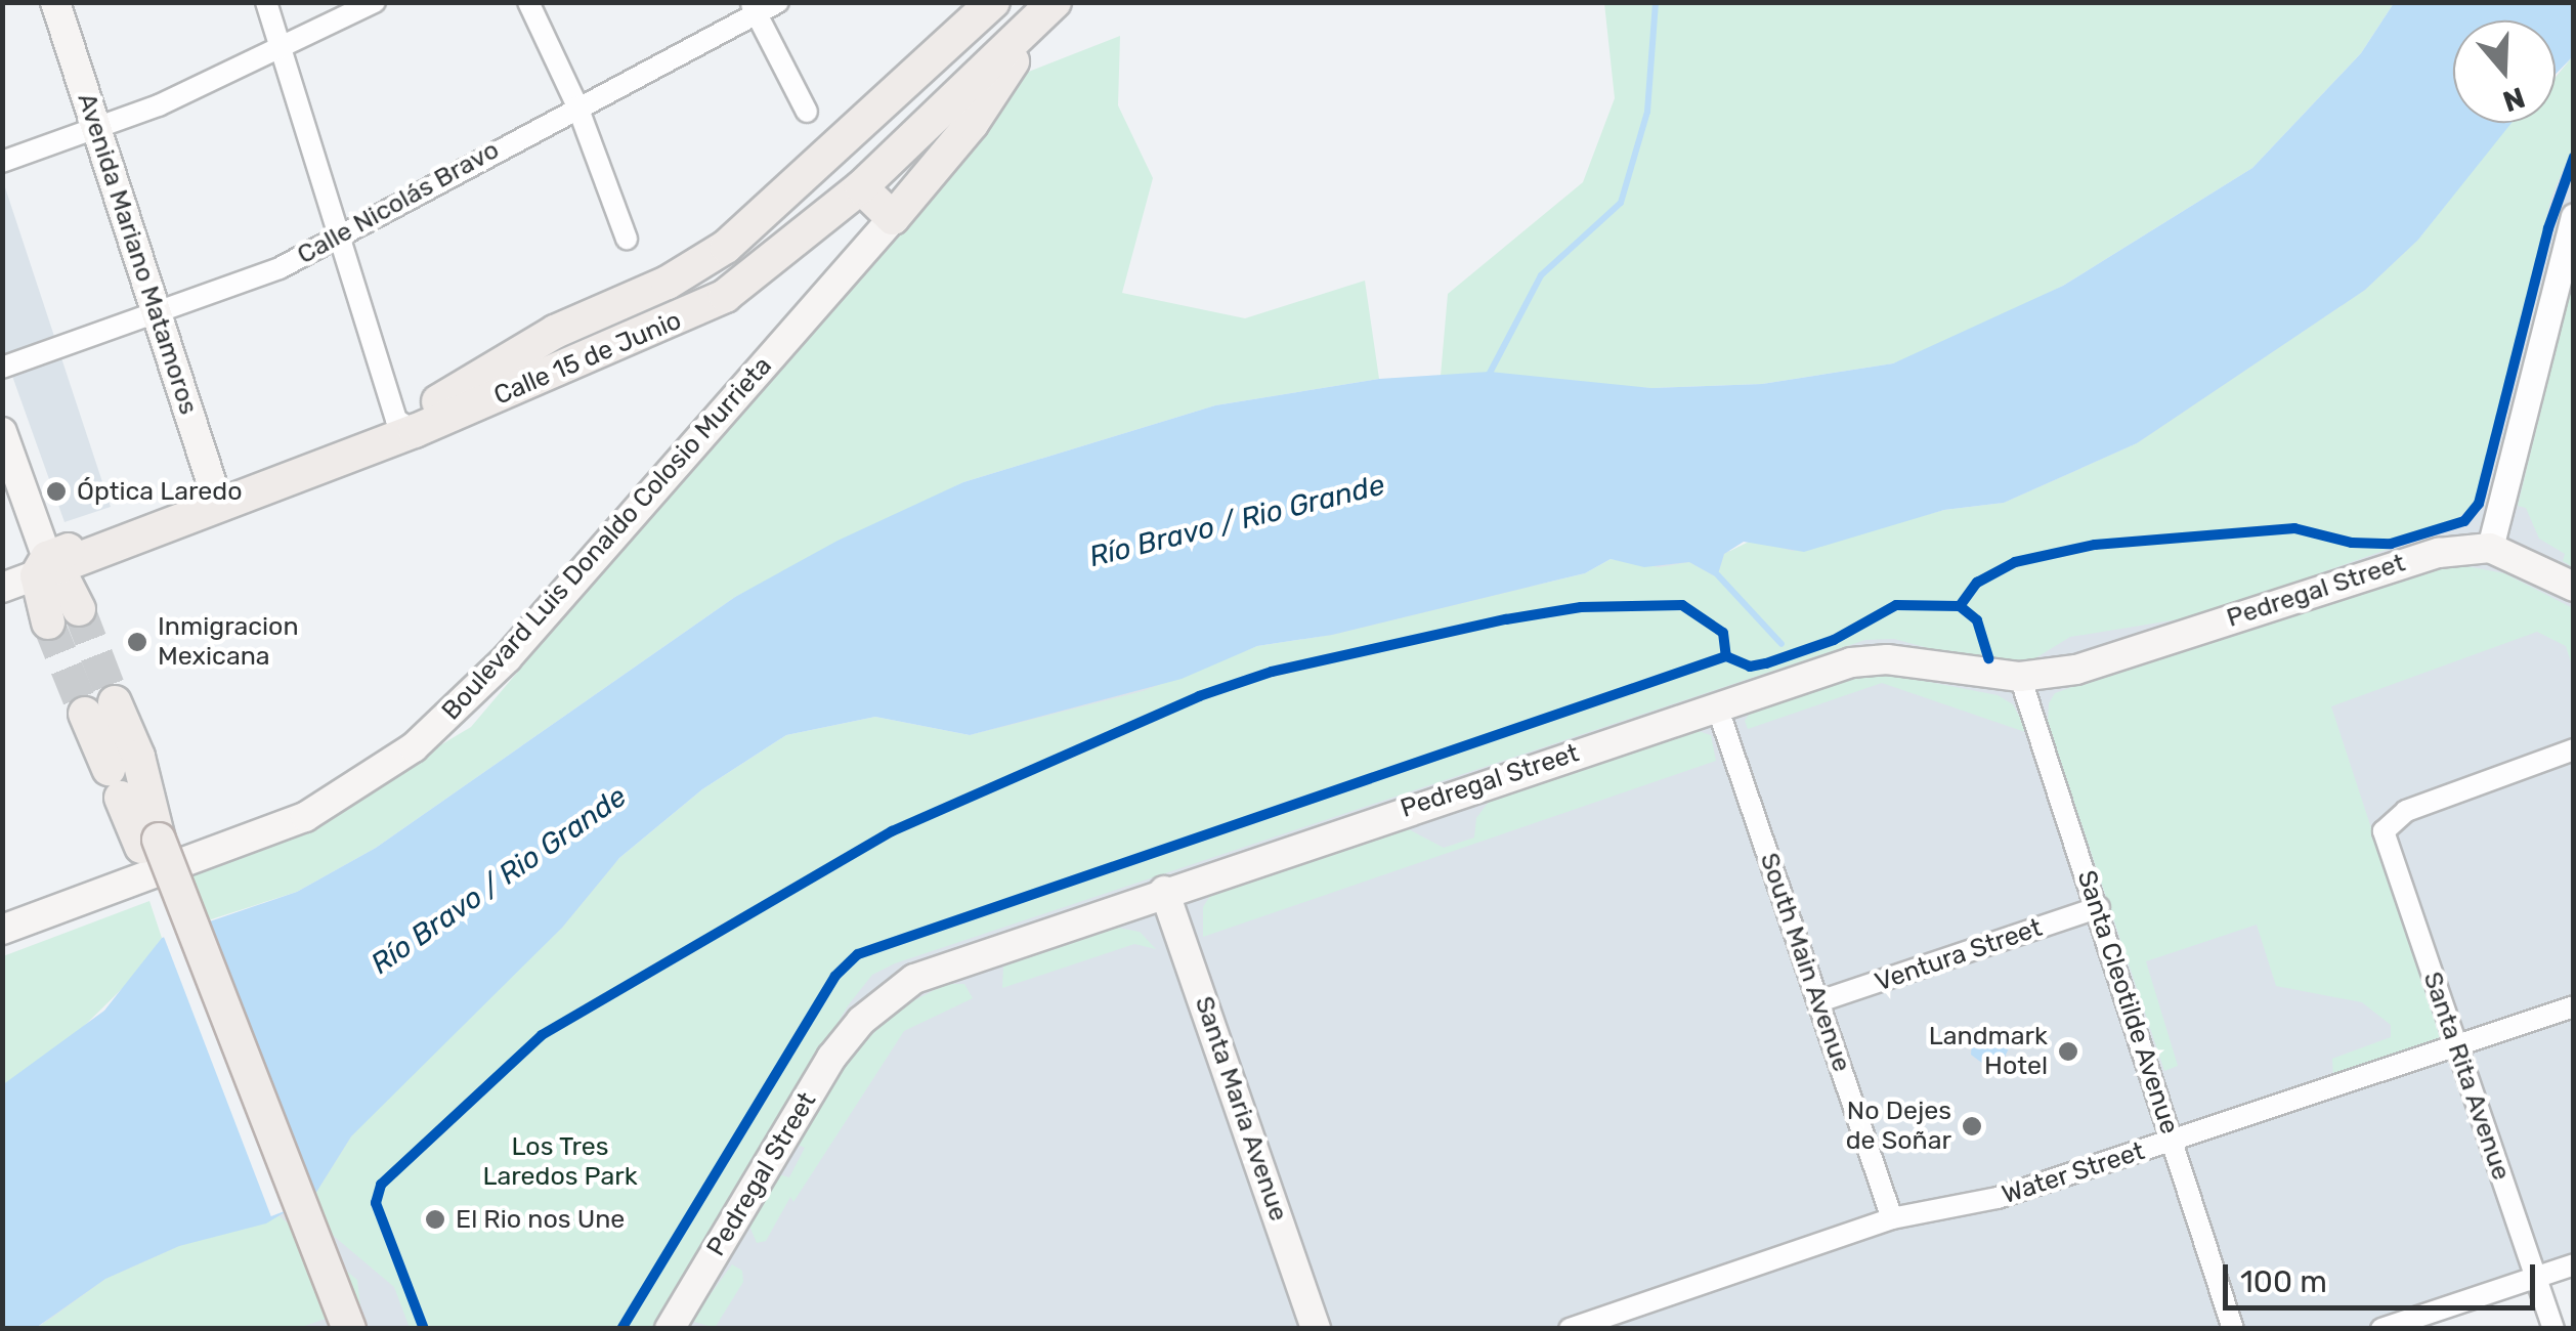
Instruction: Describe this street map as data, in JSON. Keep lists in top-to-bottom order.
{
  "streets": {
    "main road": [
      "Avenida Mariano Matamoros",
      "Calle 15 de Junio",
      "Boulevard Luis Donaldo Colosio Murrieta",
      "Pedregal Street",
      "Santa Maria Avenue"
    ],
    "street": [
      "Calle Nicolás Bravo",
      "Ventura Street",
      "South Main Avenue",
      "Santa Cleotilde Avenue",
      "Santa Rita Avenue",
      "Water Street"
    ]
  },
  "crossings": [
    ["Calle Nicolás Bravo", "Avenida Mariano Matamoros"],
    ["Avenida Mariano Matamoros", "Calle 15 de Junio"],
    ["Pedregal Street", "South Main Avenue"],
    ["Pedregal Street", "Santa Cleotilde Avenue"],
    ["Pedregal Street", "Santa Maria Avenue"],
    ["Ventura Street", "South Main Avenue"],
    ["Ventura Street", "Santa Cleotilde Avenue"],
    ["South Main Avenue", "Water Street"],
    ["Santa Cleotilde Avenue", "Water Street"],
    ["Santa Rita Avenue", "Water Street"]
  ],
  "water": ["Río Bravo / Rio Grande"],
  "parks": ["Los Tres Laredos Park"],
  "places": [
    "Óptica Laredo",
    "Inmigracion Mexicana",
    "Landmark Hotel",
    "No Dejes de Soñar",
    "El Rio nos Une"
  ],
  "scale_bar": "100 m",
  "north": "bottom"
}
